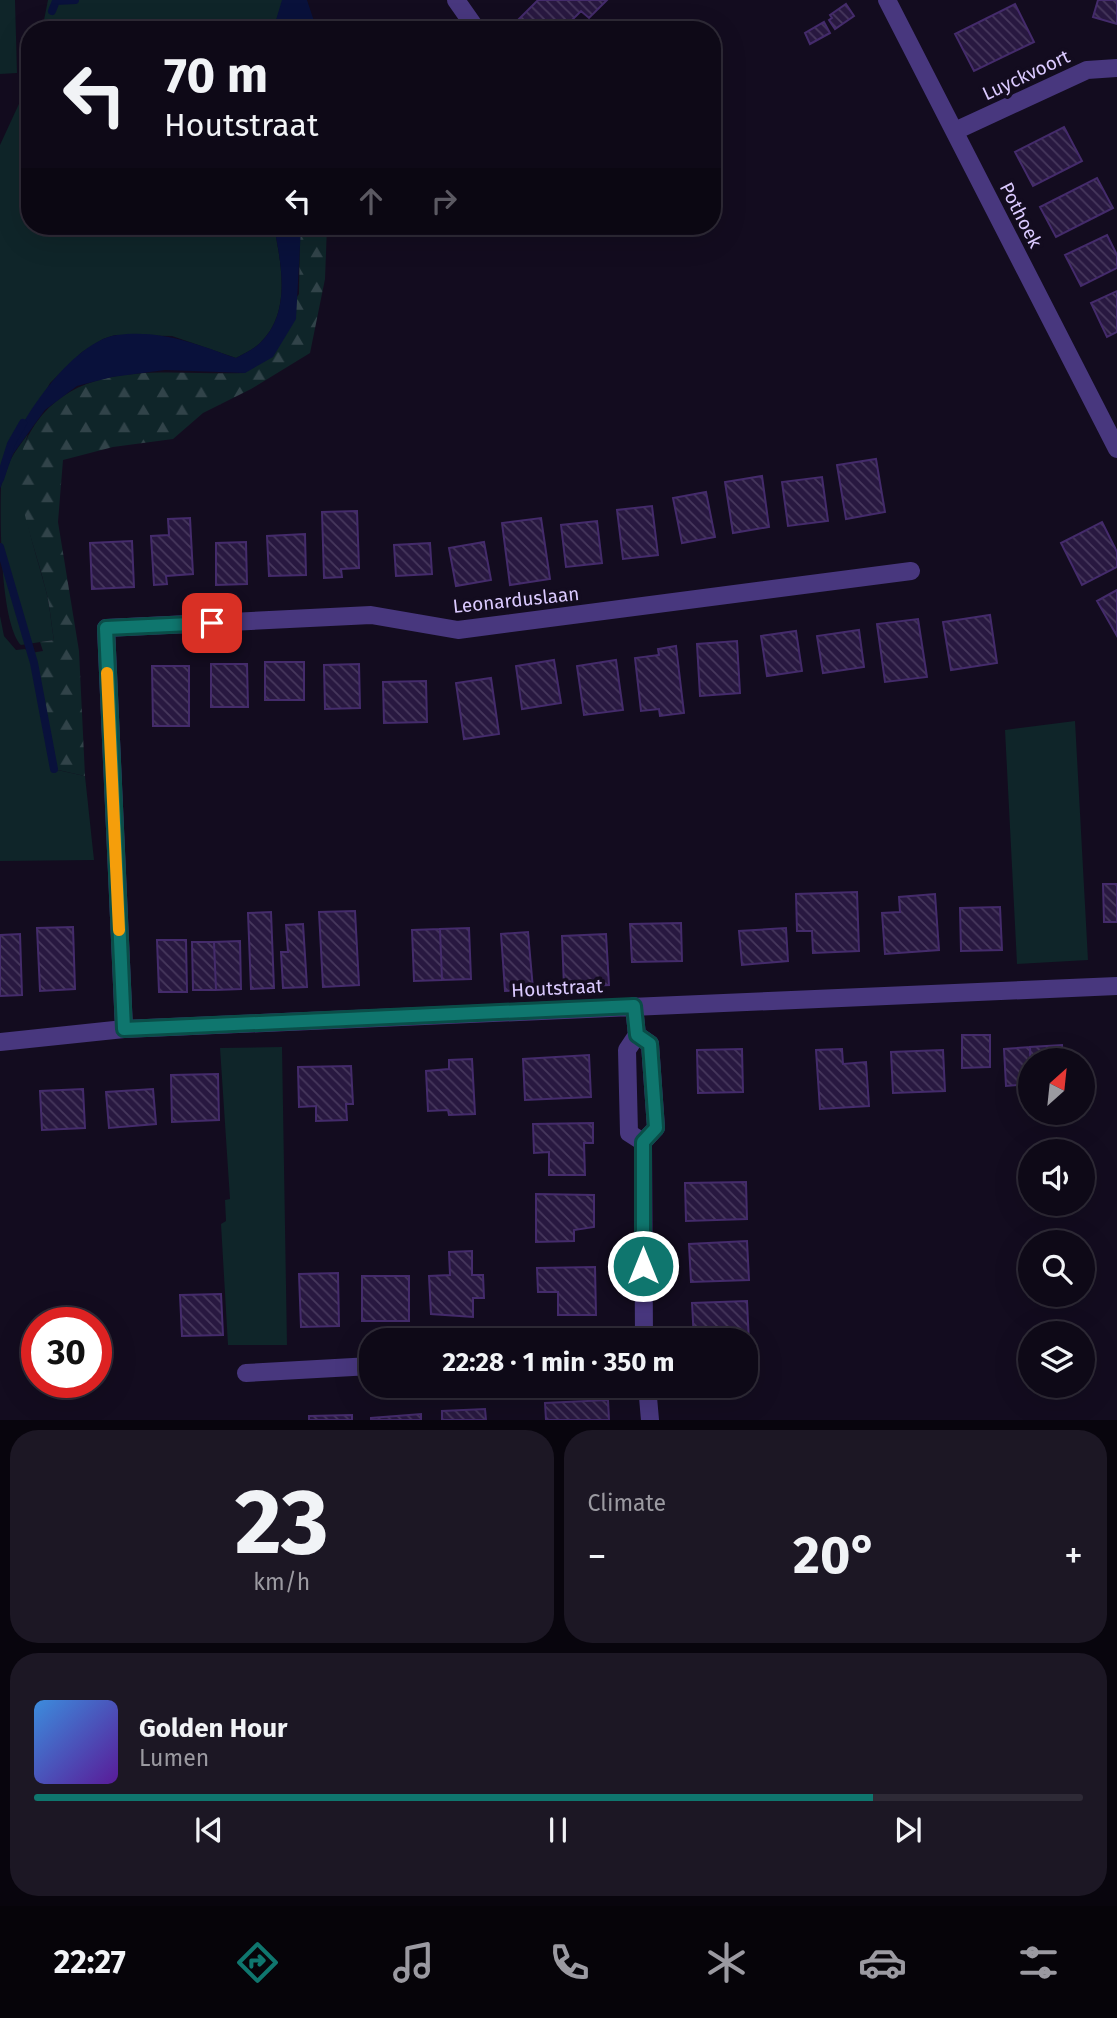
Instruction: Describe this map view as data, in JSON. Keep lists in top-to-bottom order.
{
  "streets": {
    "street": [
      "Luyckvoort",
      "Pothoek",
      "Leonarduslaan",
      "Houtstraat"
    ]
  },
  "crossings": [
    ["Luyckvoort", "Pothoek"],
    ["Leonarduslaan", "Houtstraat"]
  ],
  "north": "top right",
  "page": {
    "turn": ["70 m", "Houtstraat"],
    "limit": "30",
    "trip": "22:28 · 1 min · 350 m",
    "tile": [
      ["23", "km/h"],
      "Climate"
    ],
    "heat": ["−", "20°", "+"],
    "song": ["Golden Hour", "Lumen"],
    "tabs": "22:27"
  }
}
